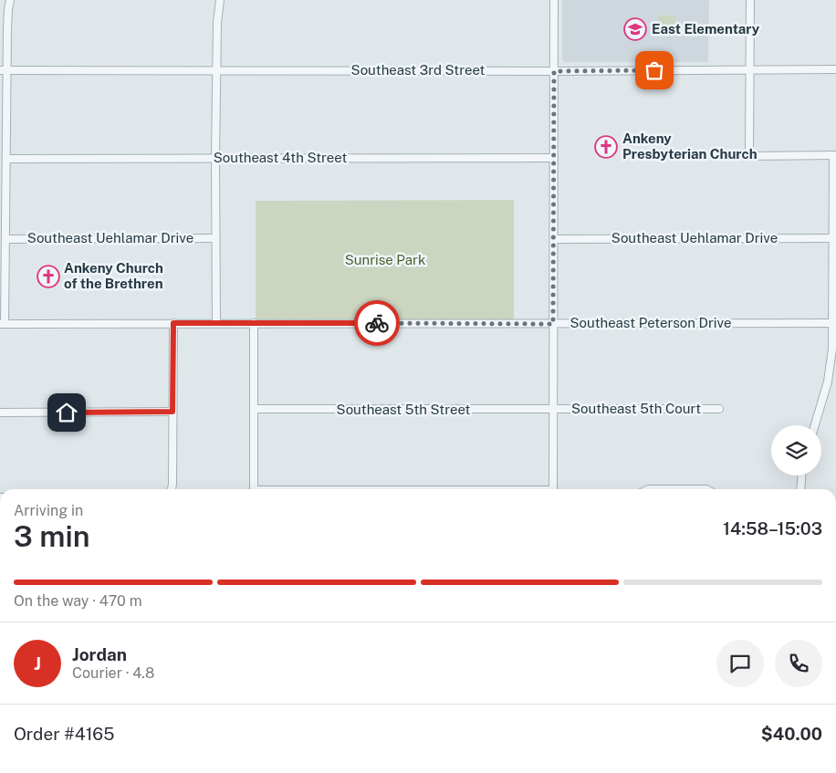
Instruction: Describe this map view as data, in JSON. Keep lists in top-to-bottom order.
{
  "streets": {
    "street": [
      "Southeast 3rd Street",
      "Southeast 4th Street",
      "Southeast Uehlamar Drive",
      "Southeast Peterson Drive",
      "Southeast 5th Court",
      "Southeast 5th Street"
    ]
  },
  "crossings": [
    ["Southeast 5th Court", "Southeast 5th Street"]
  ],
  "parks": ["Sunrise Park"],
  "places": {
    "school or university": ["East Elementary"],
    "church": ["Ankeny Presbyterian Church", "Ankeny Church of the Brethren"]
  },
  "page": {
    "heading": ["3 min", "Arriving in", "14:58–15:03"],
    "panel": [
      "Jordan",
      "Courier · 4.8",
      "Order #4165",
      "$40.00"
    ],
    "bar": "On the way · 470 m",
    "round": "J"
  }
}
